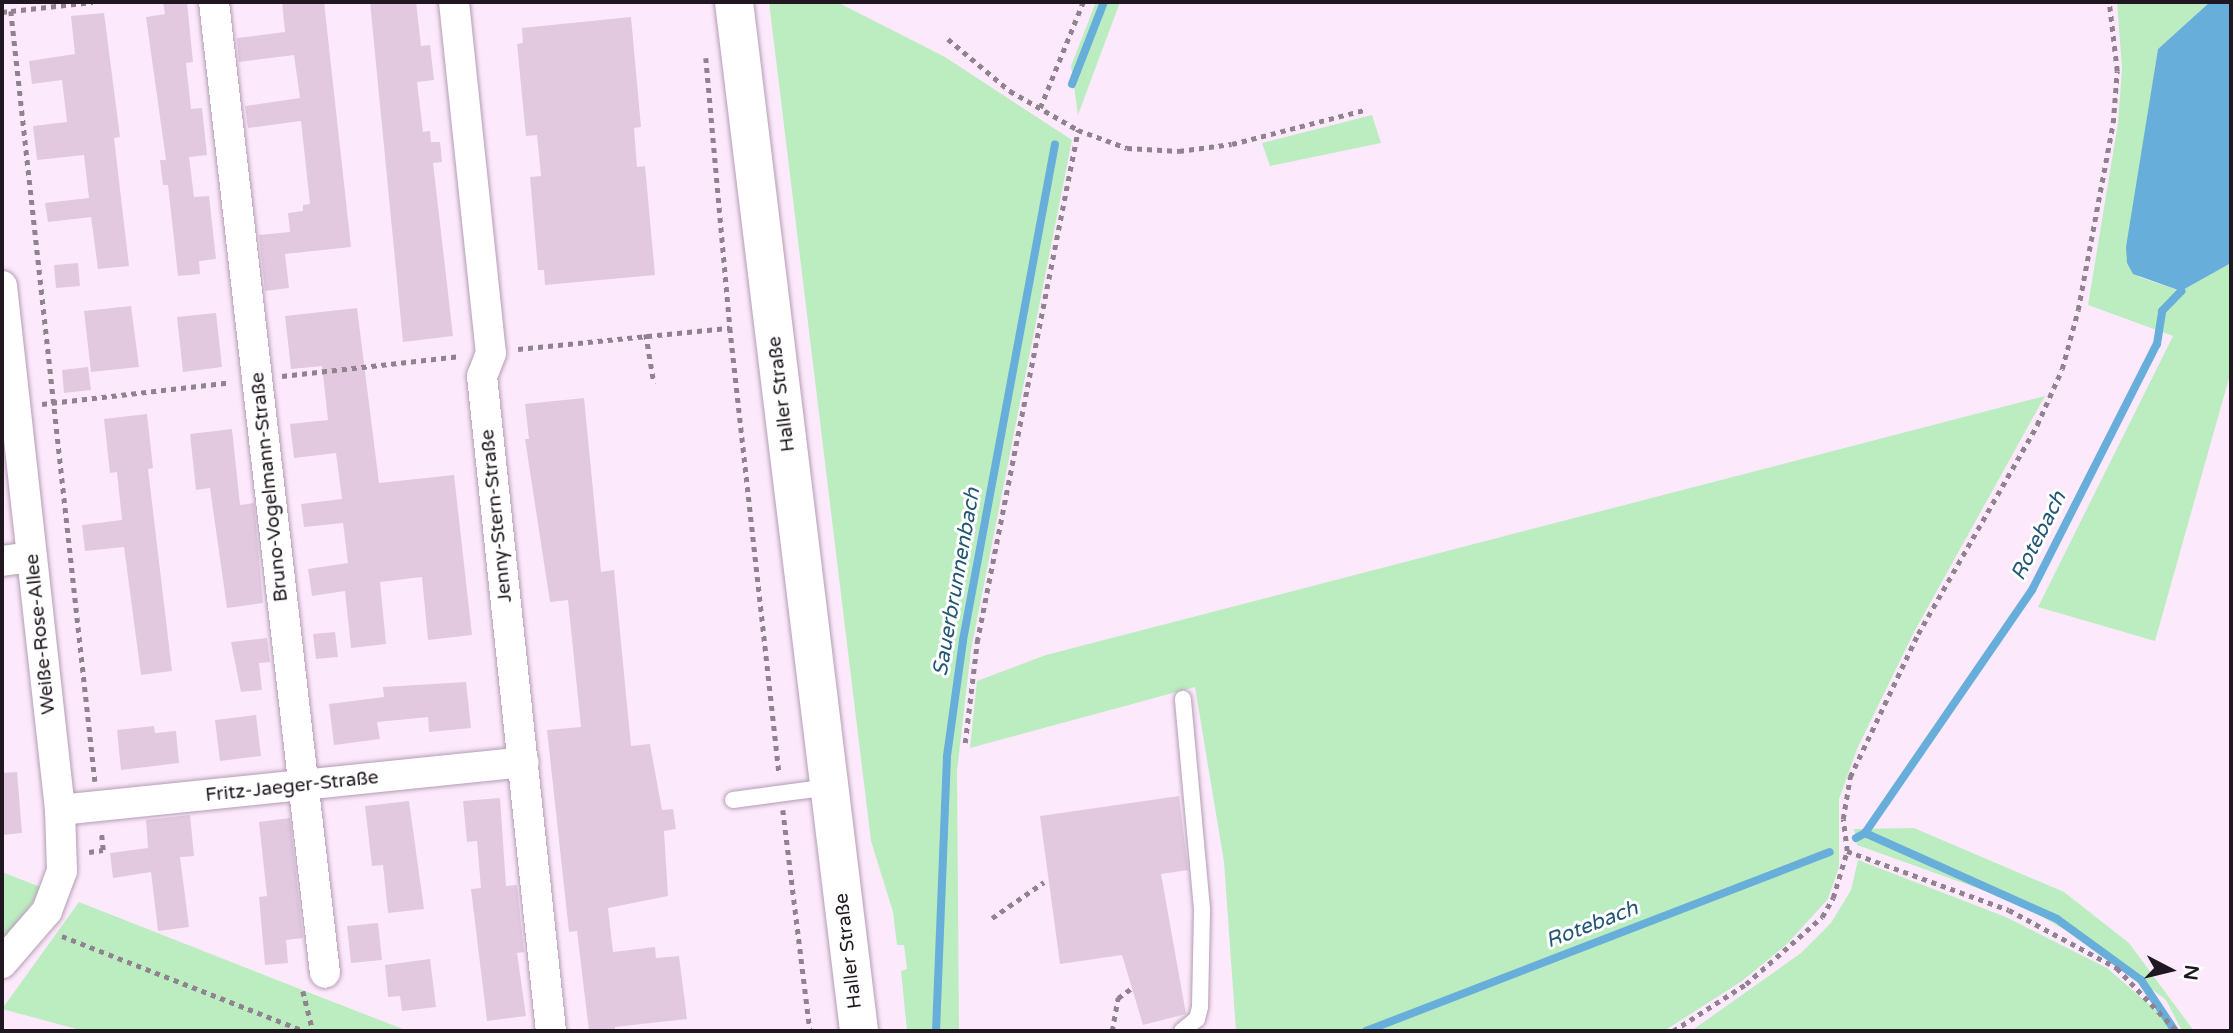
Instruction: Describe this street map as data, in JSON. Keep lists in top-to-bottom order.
{
  "streets": {
    "main road": ["Haller Straße"],
    "street": [
      "Bruno-Vogelmann-Straße",
      "Jenny-Stern-Straße",
      "Weiße-Rose-Allee",
      "Fritz-Jaeger-Straße"
    ]
  },
  "crossings": [
    ["Bruno-Vogelmann-Straße", "Fritz-Jaeger-Straße"],
    ["Jenny-Stern-Straße", "Fritz-Jaeger-Straße"],
    ["Weiße-Rose-Allee", "Fritz-Jaeger-Straße"]
  ],
  "water": ["Rotebach", "Sauerbrunnenbach"],
  "north": "right"
}
